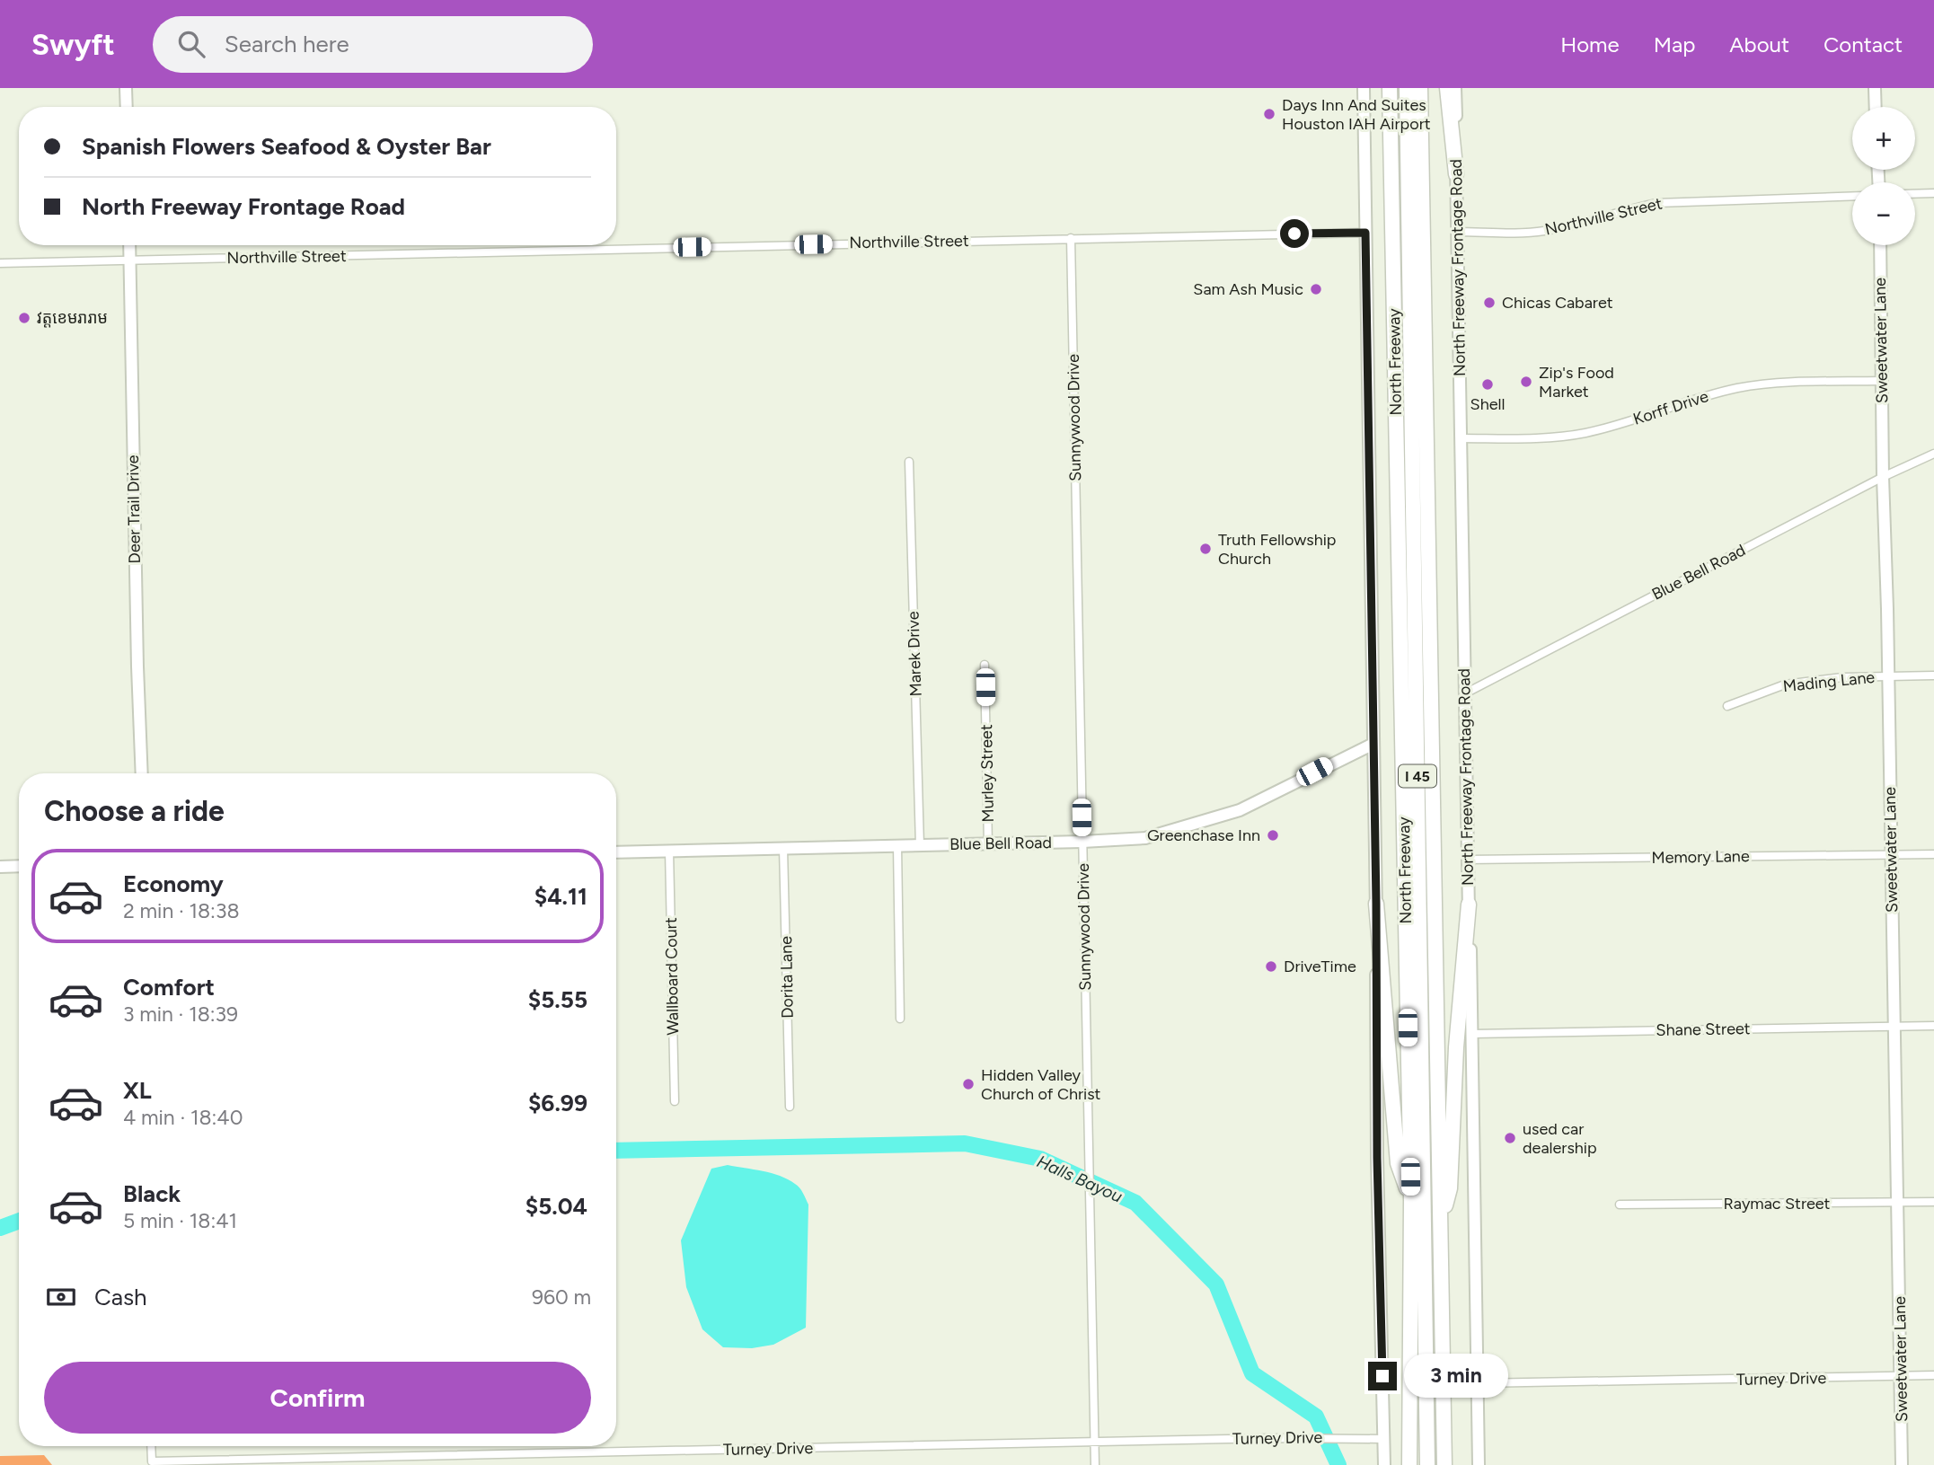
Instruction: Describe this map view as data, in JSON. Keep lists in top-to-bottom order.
{
  "streets": {
    "highway": ["North Freeway", "I 45"],
    "main road": [
      "North Freeway Frontage Road",
      "Sweetwater Lane",
      "Deer Trail Drive",
      "Blue Bell Road"
    ],
    "street": [
      "Northville Street",
      "Korff Drive",
      "Sunnywood Drive",
      "Marek Drive",
      "Mading Lane",
      "Murley Street",
      "Memory Lane",
      "Wallboard Court",
      "Dorita Lane",
      "Shane Street",
      "Raymac Street",
      "Turney Drive"
    ]
  },
  "crossings": [
    ["Northville Street", "North Freeway Frontage Road"],
    ["Northville Street", "Sunnywood Drive"],
    ["Northville Street", "Deer Trail Drive"],
    ["North Freeway Frontage Road", "Korff Drive"],
    ["North Freeway Frontage Road", "Blue Bell Road"],
    ["North Freeway Frontage Road", "Memory Lane"],
    ["North Freeway Frontage Road", "Shane Street"],
    ["North Freeway Frontage Road", "Turney Drive"],
    ["Sweetwater Lane", "Korff Drive"],
    ["Sweetwater Lane", "Blue Bell Road"],
    ["Sweetwater Lane", "Mading Lane"],
    ["Sweetwater Lane", "Memory Lane"],
    ["Sweetwater Lane", "Shane Street"],
    ["Sweetwater Lane", "Raymac Street"],
    ["Sweetwater Lane", "Turney Drive"],
    ["Sunnywood Drive", "Blue Bell Road"],
    ["Sunnywood Drive", "Turney Drive"],
    ["Blue Bell Road", "Marek Drive"],
    ["Blue Bell Road", "Murley Street"],
    ["Blue Bell Road", "Wallboard Court"],
    ["Blue Bell Road", "Dorita Lane"]
  ],
  "water": ["Halls Bayou"],
  "places": [
    "Days Inn And Suites Houston IAH Airport",
    "Sam Ash Music",
    "Chicas Cabaret",
    "វត្តខេមរារាម",
    "Zip's Food Market",
    "Shell",
    "Truth Fellowship Church",
    "Greenchase Inn",
    "DriveTime",
    "Hidden Valley Church of Christ",
    "used car dealership"
  ],
  "page": {
    "header": "Swyft",
    "search": "Search here",
    "nav": [
      "Home",
      "Map",
      "About",
      "Contact"
    ],
    "map_buttons": ["+", "−"],
    "banner": ["Spanish Flowers Seafood & Oyster Bar", "North Freeway Frontage Road"],
    "heading": "Choose a ride",
    "list": [
      {
        "name": "Economy",
        "note": "2 min · 18:38",
        "value": "$4.11"
      },
      {
        "name": "Comfort",
        "note": "3 min · 18:39",
        "value": "$5.55"
      },
      {
        "name": "XL",
        "note": "4 min · 18:40",
        "value": "$6.99"
      },
      {
        "name": "Black",
        "note": "5 min · 18:41",
        "value": "$5.04"
      }
    ],
    "pay": ["Cash", "960 m"],
    "buttons": "Confirm",
    "bubble": "3 min"
  }
}
